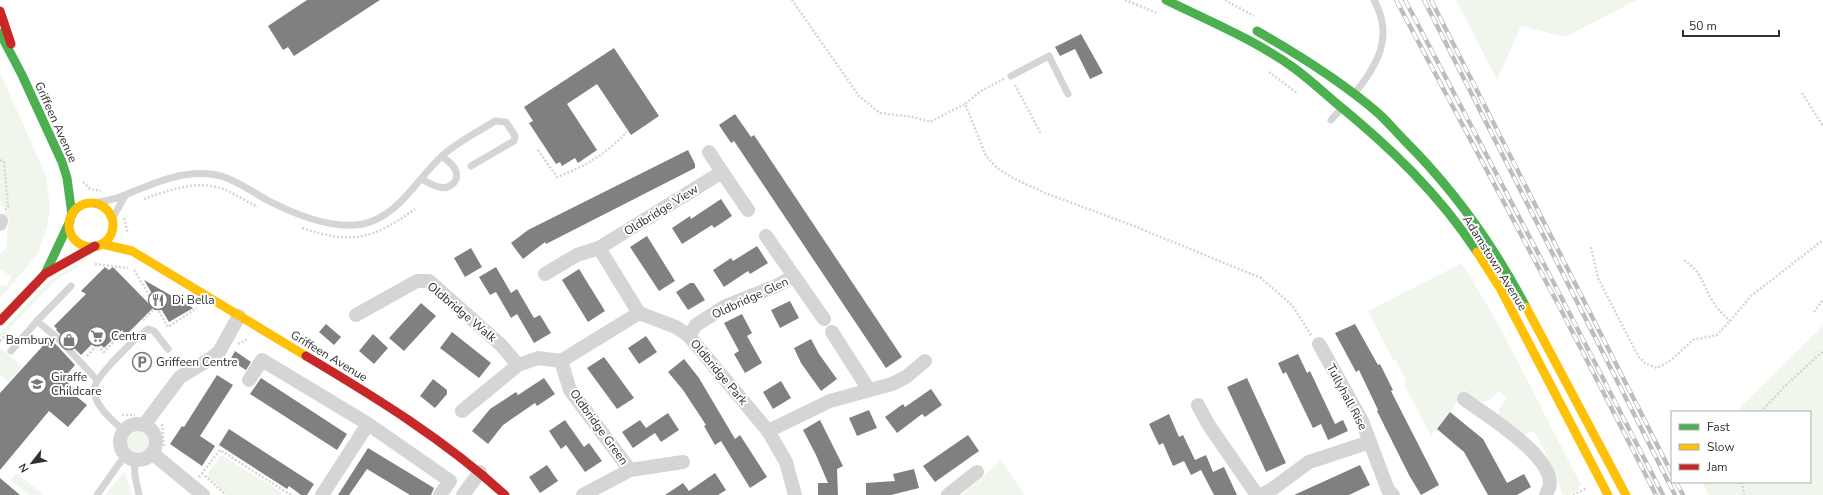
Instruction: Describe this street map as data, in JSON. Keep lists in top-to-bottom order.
{
  "streets": {
    "street": [
      "Griffeen Avenue",
      "Oldbridge View",
      "Adamstown Avenue",
      "Oldbridge Glen",
      "Oldbridge Walk",
      "Oldbridge Park",
      "Tullyhall Rise",
      "Oldbridge Green"
    ]
  },
  "crossings": [
    ["Oldbridge Glen", "Oldbridge Park"]
  ],
  "places": {
    "restaurant": ["Di Bella"],
    "supermarket": ["Centra"],
    "shop": ["Bambury"],
    "parking": ["Griffeen Centre"],
    "school or university": ["Giraffe Childcare"]
  },
  "legend": ["Fast", "Slow", "Jam"],
  "scale_bar": "50 m",
  "north": "bottom left"
}
